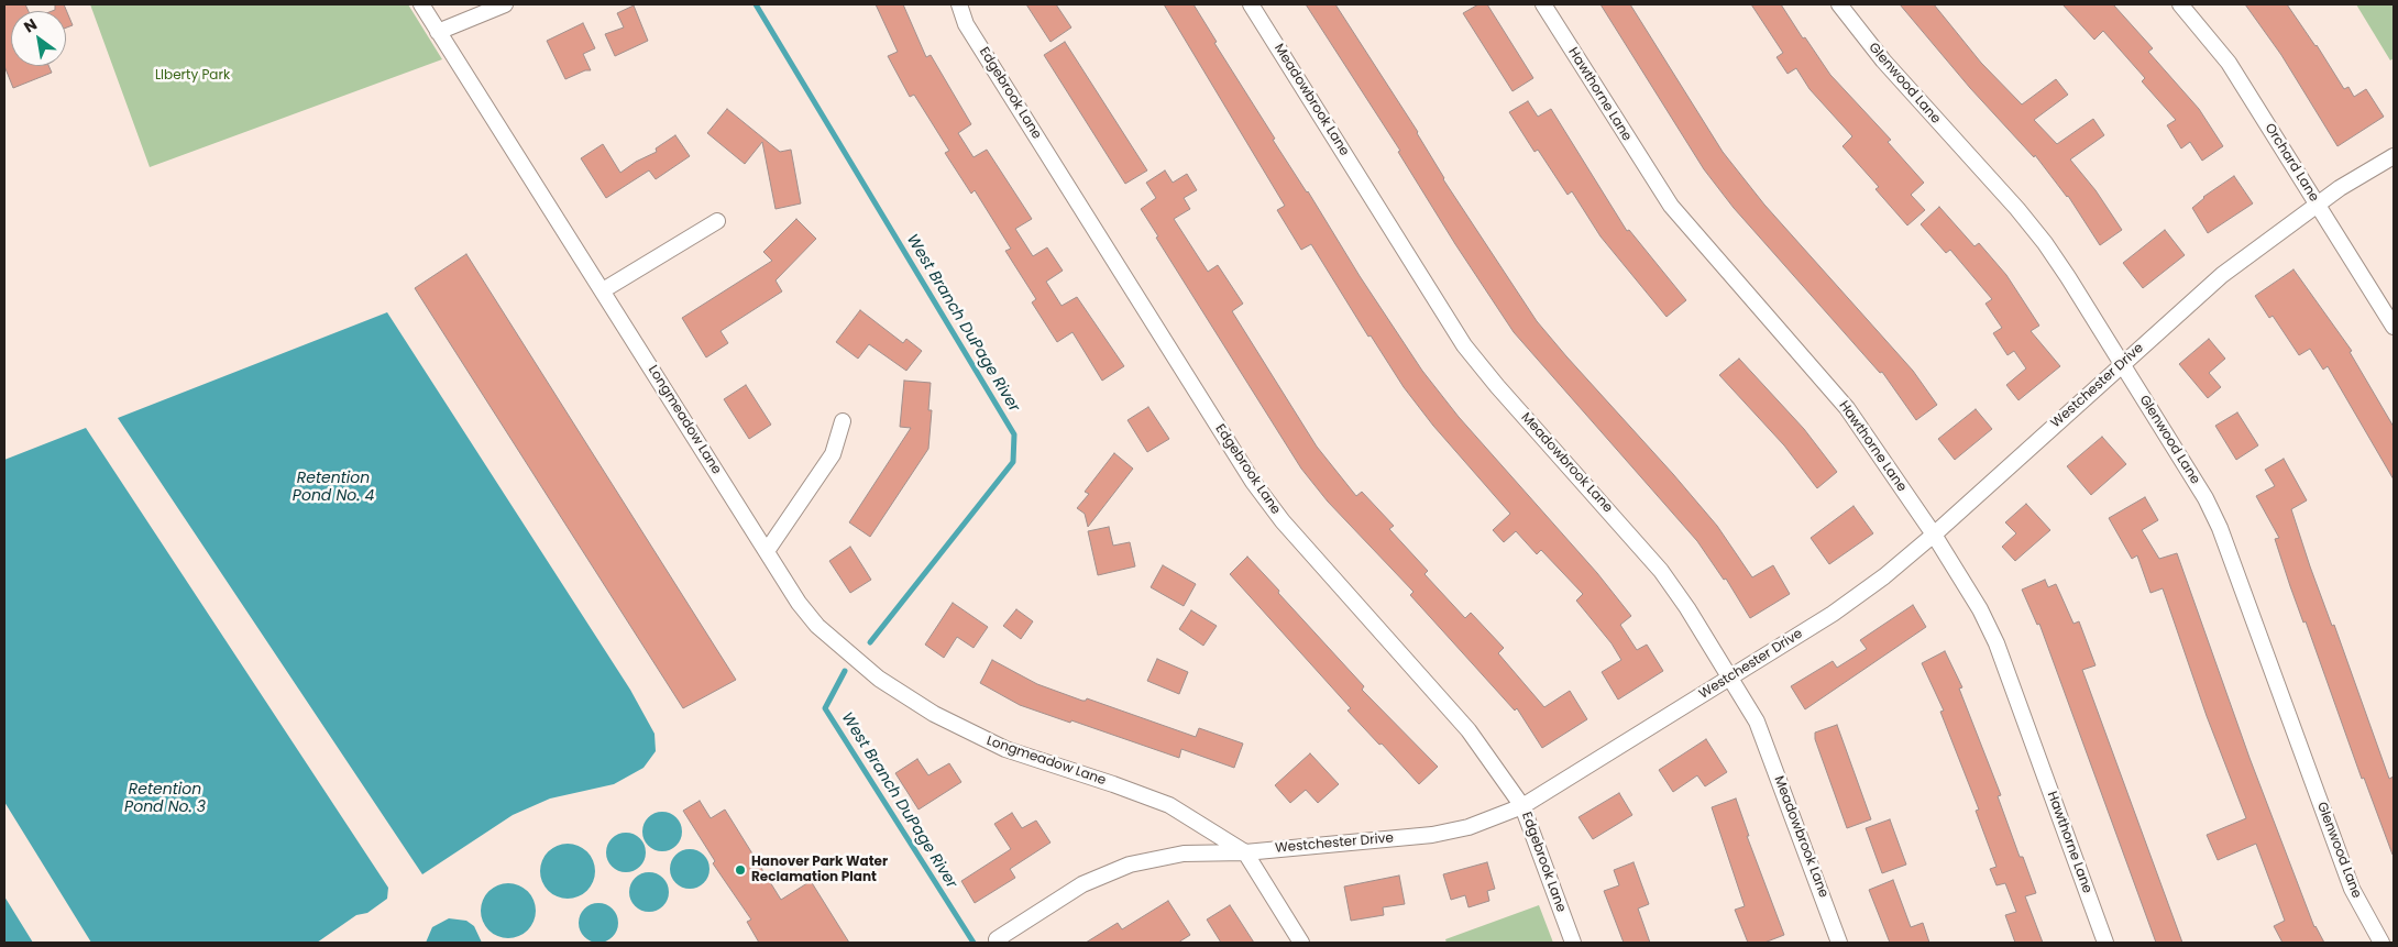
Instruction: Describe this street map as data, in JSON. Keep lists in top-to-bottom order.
{
  "streets": {
    "street": [
      "Glenwood Lane",
      "Edgebrook Lane",
      "Hawthorne Lane",
      "Meadowbrook Lane",
      "Orchard Lane",
      "Westchester Drive",
      "Longmeadow Lane"
    ]
  },
  "crossings": [
    ["Glenwood Lane", "Westchester Drive"],
    ["Edgebrook Lane", "Westchester Drive"],
    ["Hawthorne Lane", "Westchester Drive"],
    ["Meadowbrook Lane", "Westchester Drive"],
    ["Orchard Lane", "Westchester Drive"],
    ["Westchester Drive", "Longmeadow Lane"]
  ],
  "water": ["West Branch DuPage River", "Retention Pond No. 4", "Retention Pond No. 3"],
  "parks": ["LIberty Park"],
  "places": ["Hanover Park Water Reclamation Plant"],
  "north": "top left"
}
